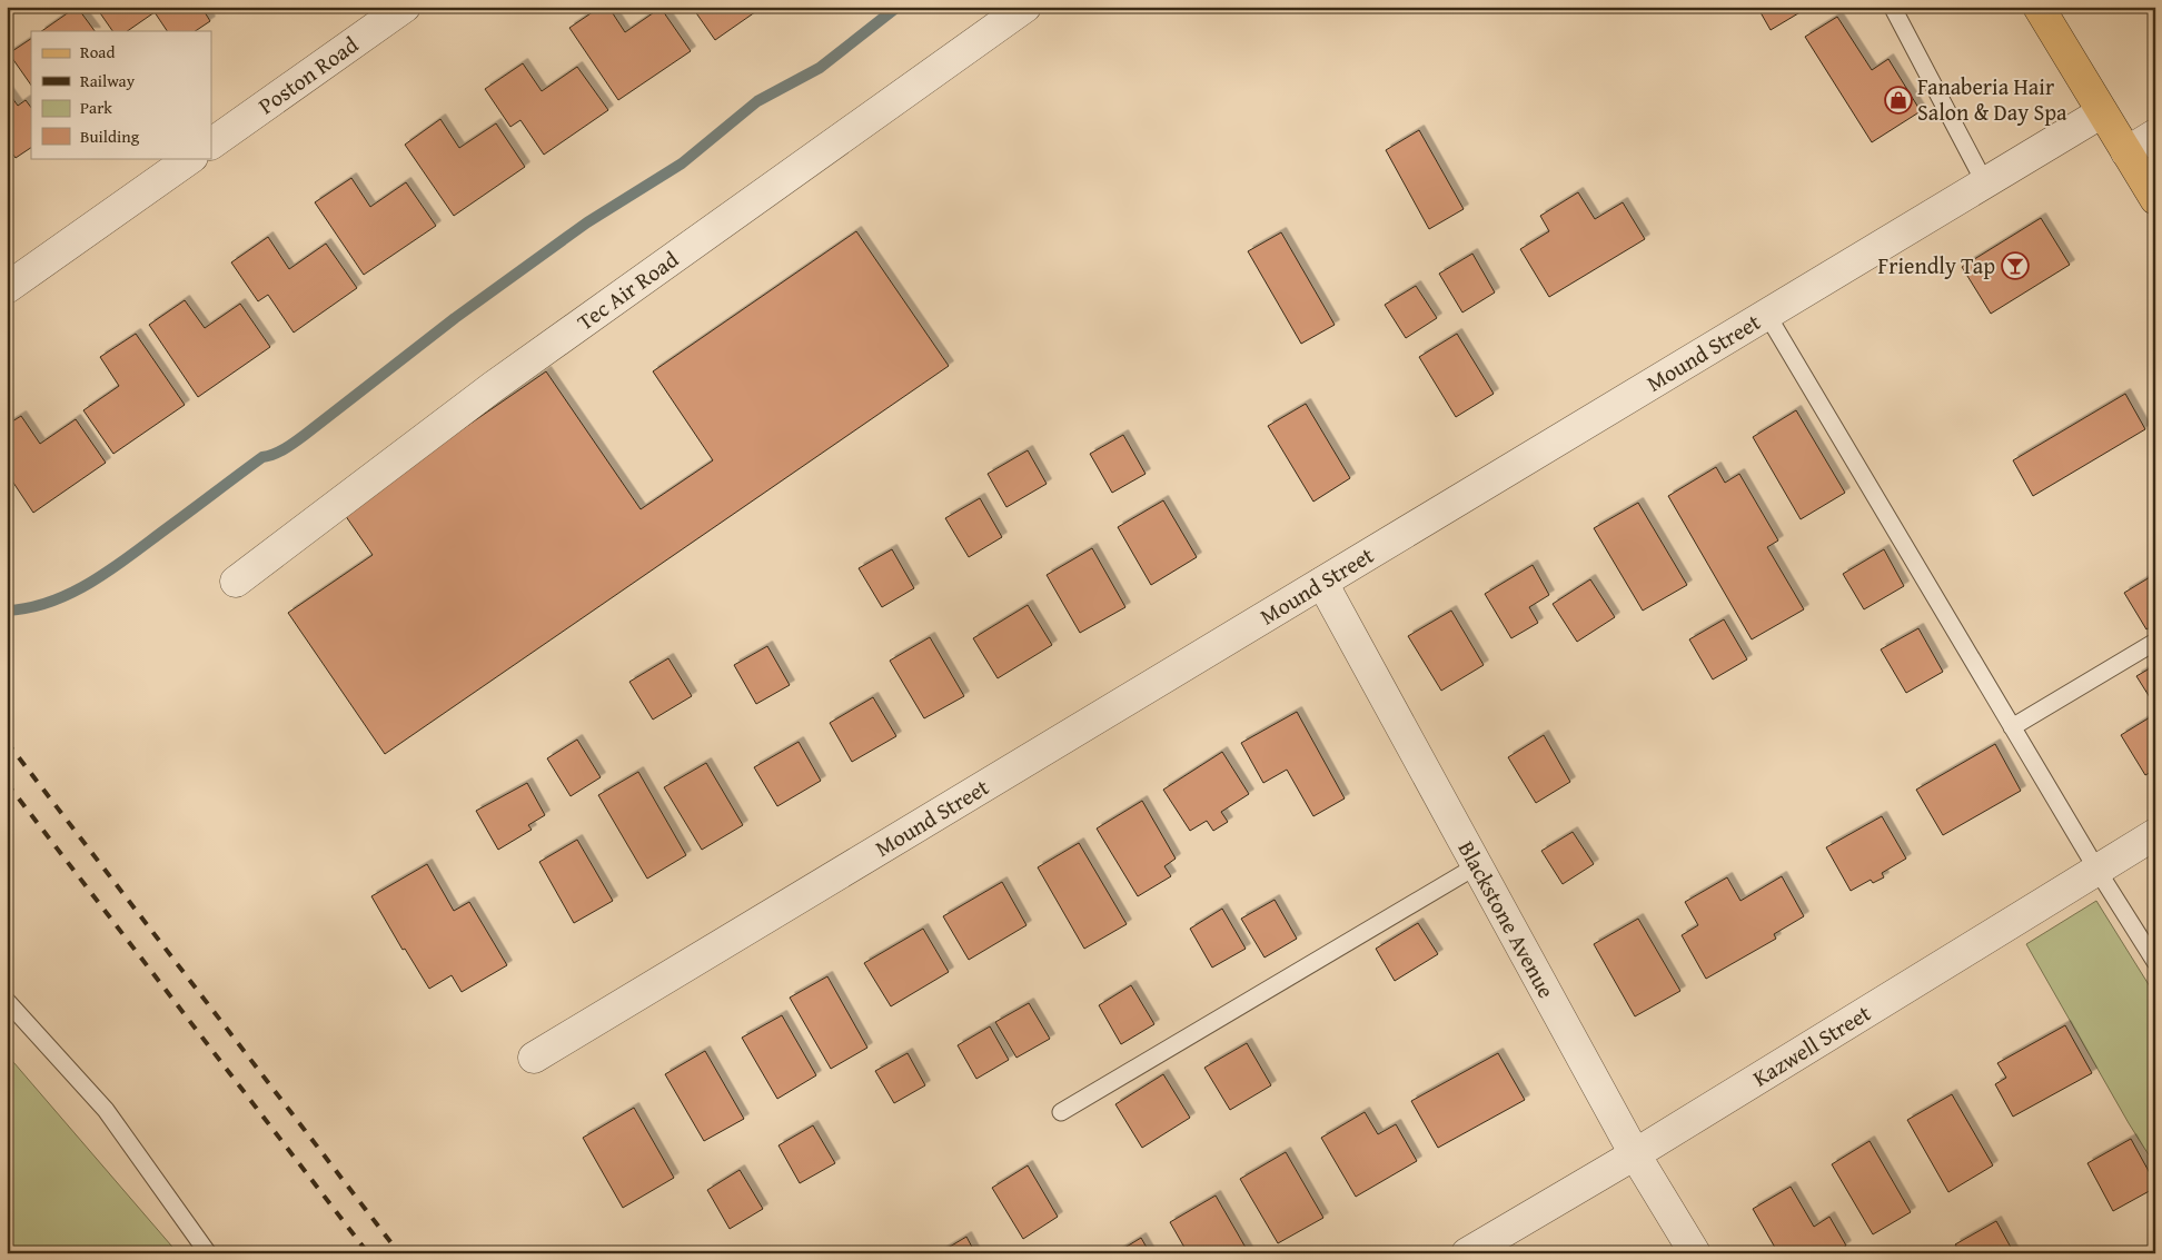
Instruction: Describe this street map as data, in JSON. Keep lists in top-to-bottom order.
{
  "streets": {
    "street": [
      "Poston Road",
      "Tec Air Road",
      "Mound Street",
      "Blackstone Avenue",
      "Kazwell Street"
    ]
  },
  "crossings": [
    ["Mound Street", "Blackstone Avenue"],
    ["Blackstone Avenue", "Kazwell Street"]
  ],
  "places": {
    "shop": ["Fanaberia Hair Salon & Day Spa"],
    "bar": ["Friendly Tap"]
  },
  "legend": [
    "Road",
    "Railway",
    "Park",
    "Building"
  ]
}
